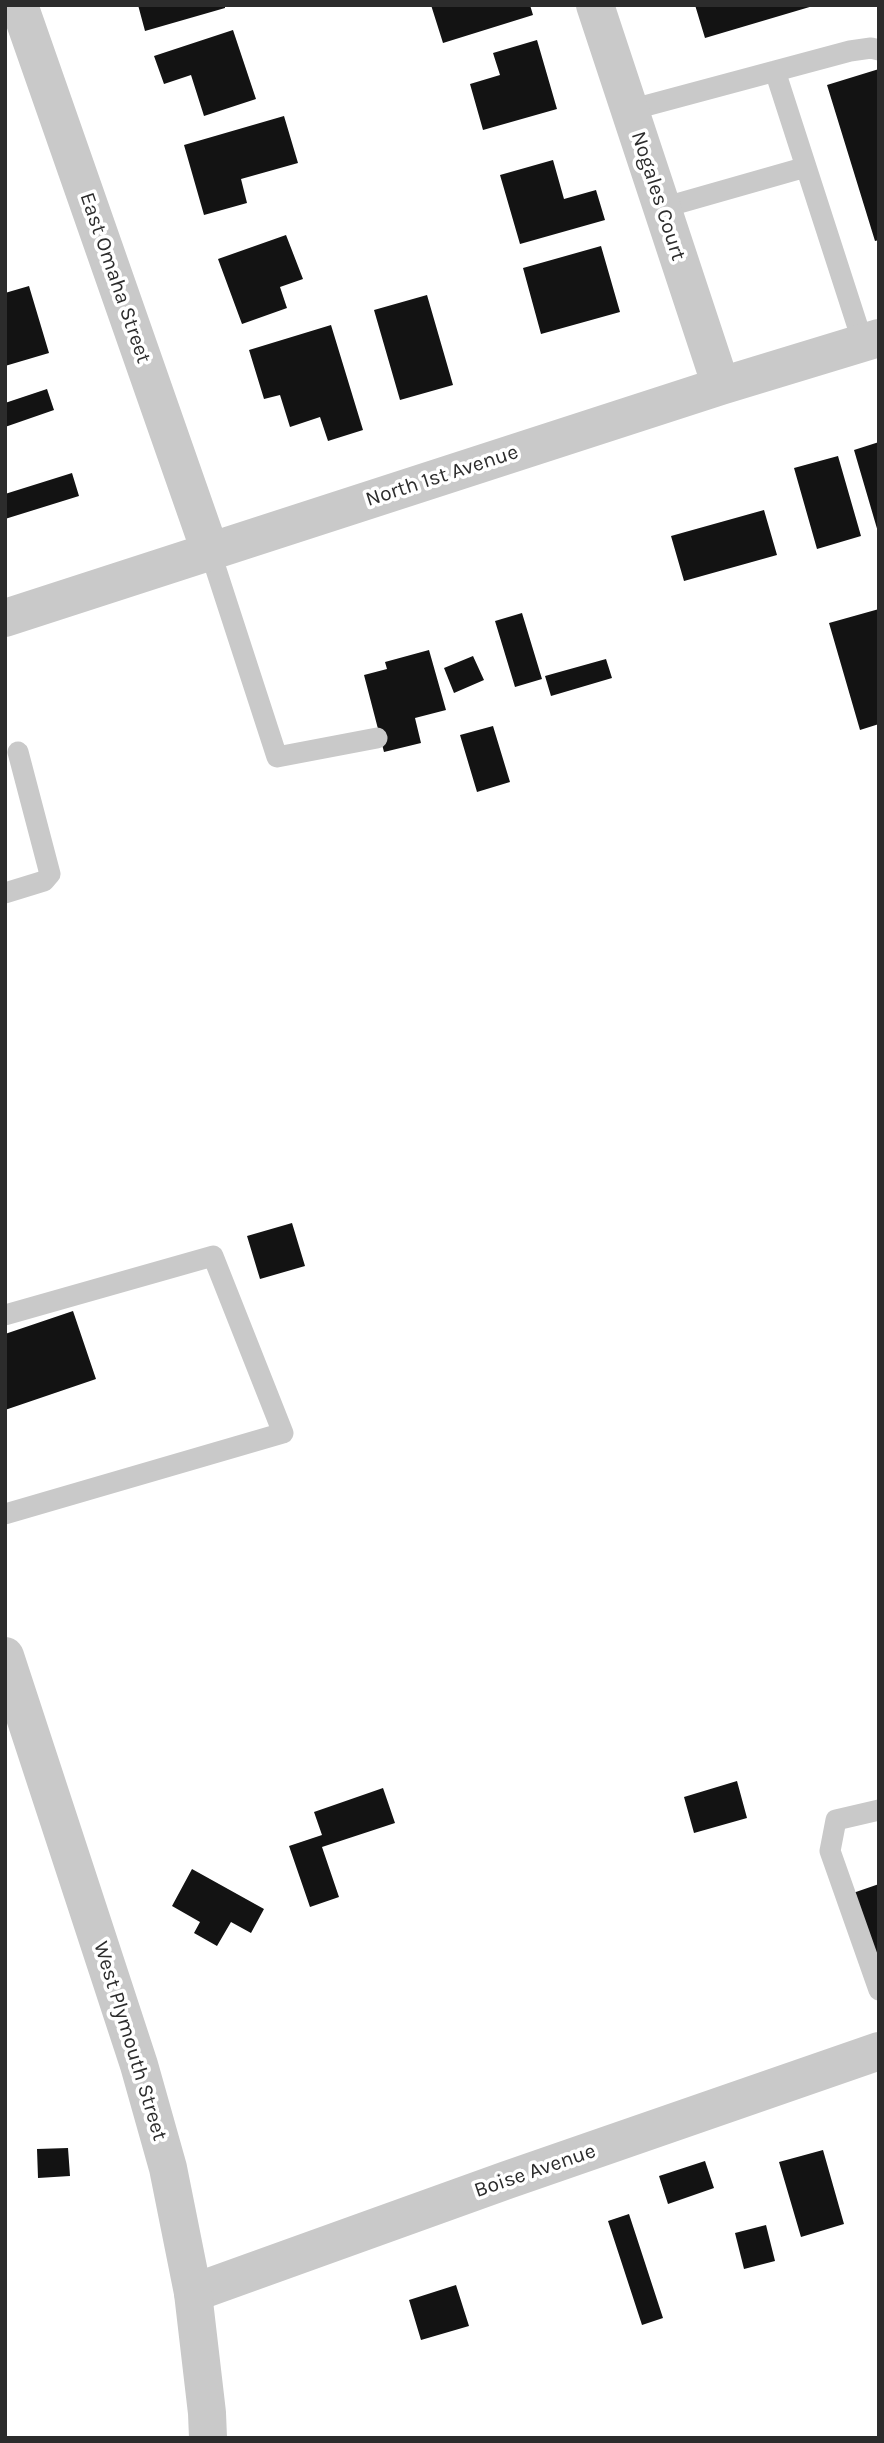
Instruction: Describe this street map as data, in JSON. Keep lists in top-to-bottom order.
{
  "streets": {
    "street": [
      "Nogales Court",
      "East Omaha Street",
      "North 1st Avenue",
      "West Plymouth Street",
      "Boise Avenue"
    ]
  },
  "crossings": [
    ["Nogales Court", "North 1st Avenue"],
    ["East Omaha Street", "North 1st Avenue"],
    ["West Plymouth Street", "Boise Avenue"]
  ]
}
